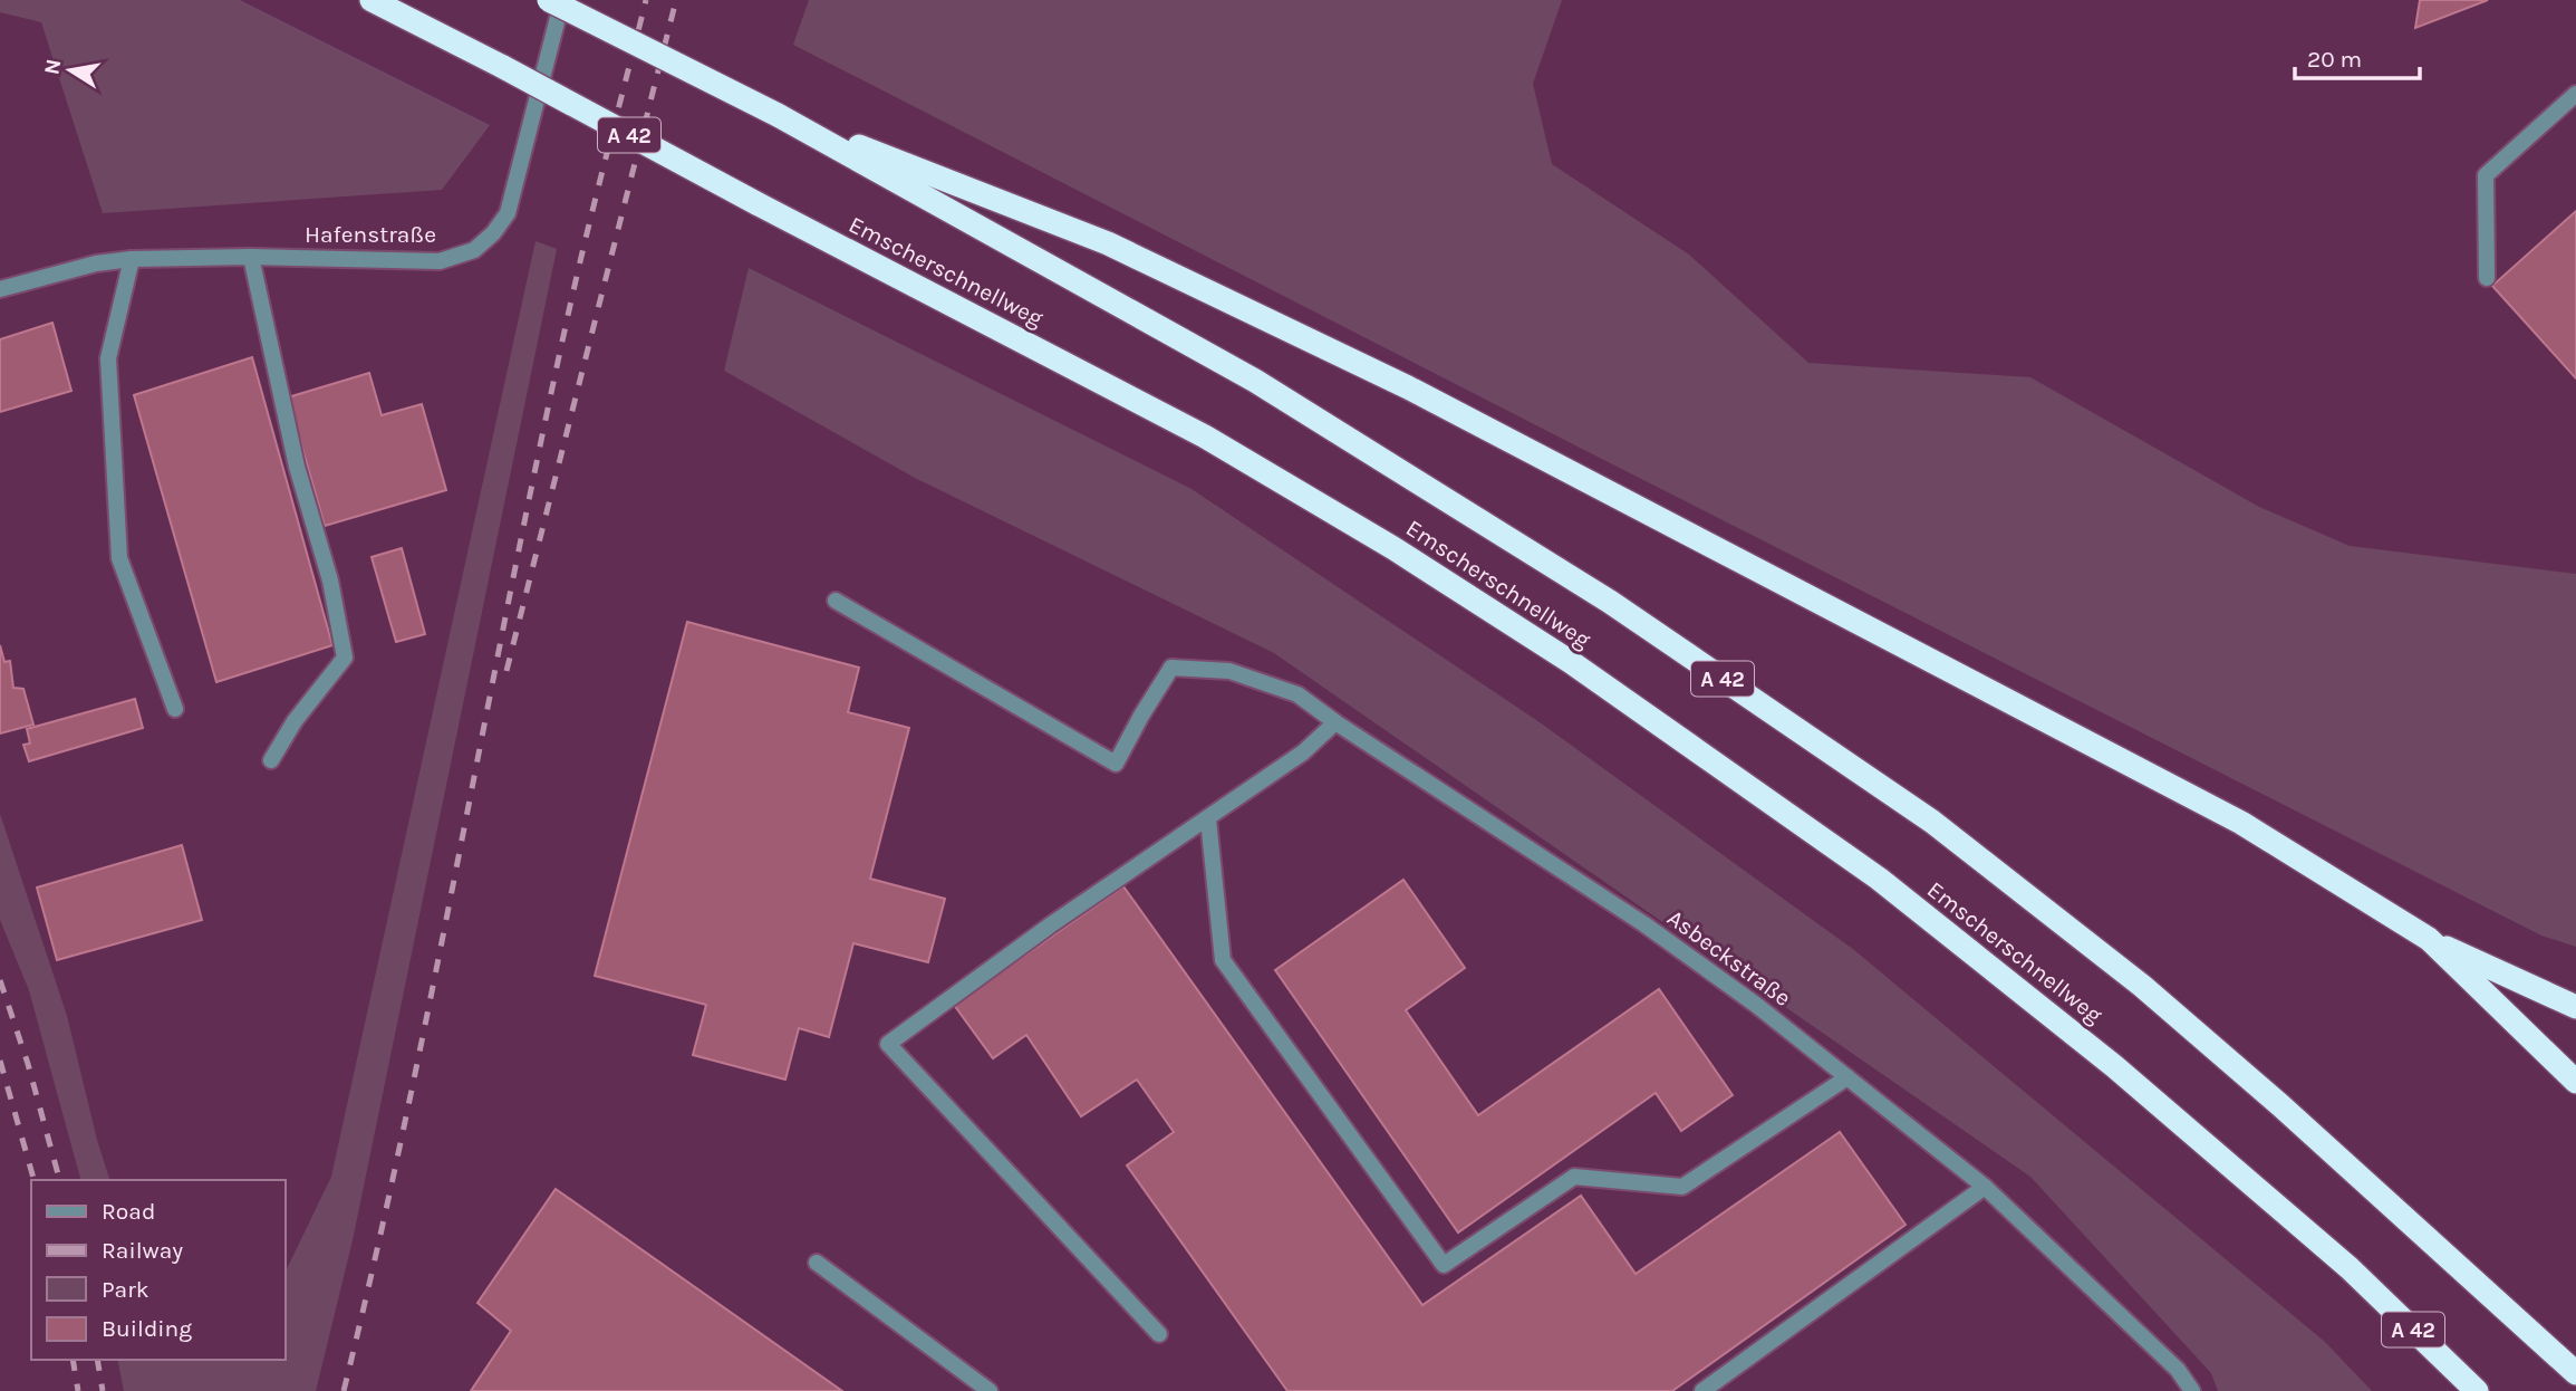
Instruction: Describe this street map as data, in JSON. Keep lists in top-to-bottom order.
{
  "streets": {
    "highway": ["A 42", "Emscherschnellweg"],
    "street": ["Hafenstraße", "Asbeckstraße"]
  },
  "legend": [
    "Road",
    "Railway",
    "Park",
    "Building"
  ],
  "scale_bar": "20 m",
  "north": "left"
}
